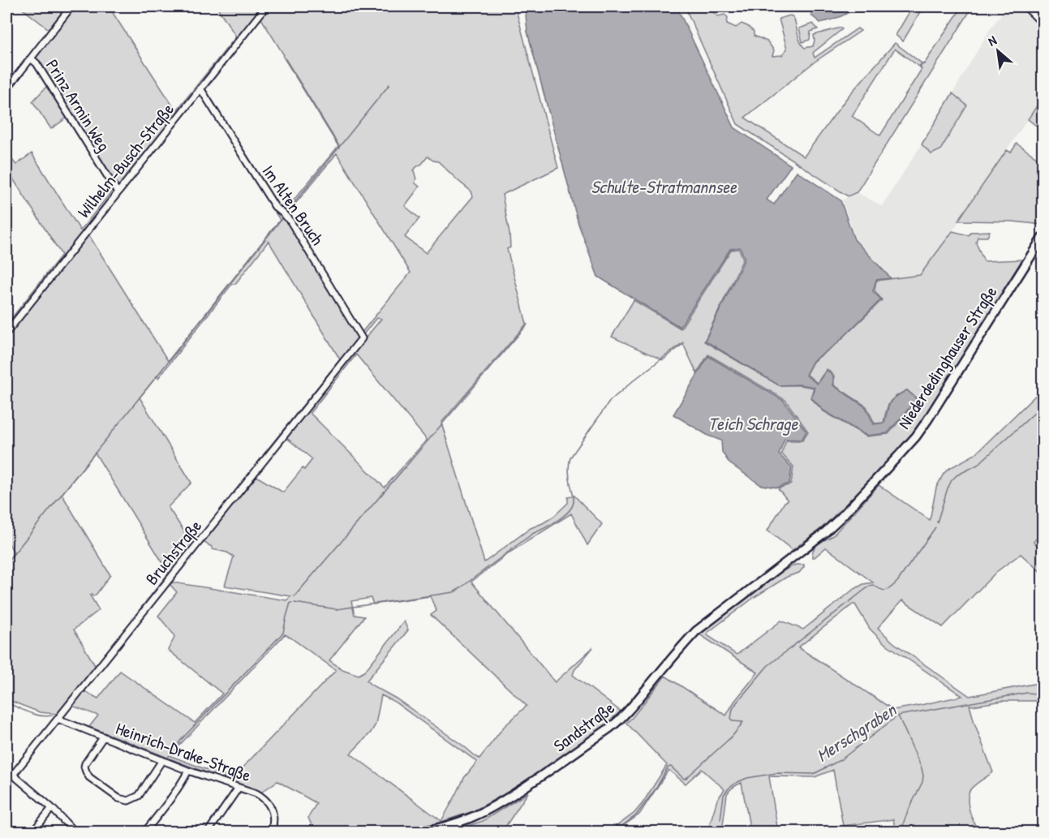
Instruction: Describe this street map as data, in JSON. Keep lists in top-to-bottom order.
{
  "streets": {
    "main road": ["Niederdedinghauser Straße", "Sandstraße"],
    "street": [
      "Prinz Armin Weg",
      "Wilhelm-Busch-Straße",
      "Im Alten Bruch",
      "Bruchstraße",
      "Heinrich-Drake-Straße"
    ]
  },
  "crossings": [
    ["Prinz Armin Weg", "Wilhelm-Busch-Straße"],
    ["Wilhelm-Busch-Straße", "Im Alten Bruch"],
    ["Im Alten Bruch", "Bruchstraße"],
    ["Niederdedinghauser Straße", "Sandstraße"],
    ["Bruchstraße", "Heinrich-Drake-Straße"]
  ],
  "water": ["Schulte-Stratmannsee", "Teich Schrage", "Merschgraben"],
  "north": "top left"
}
